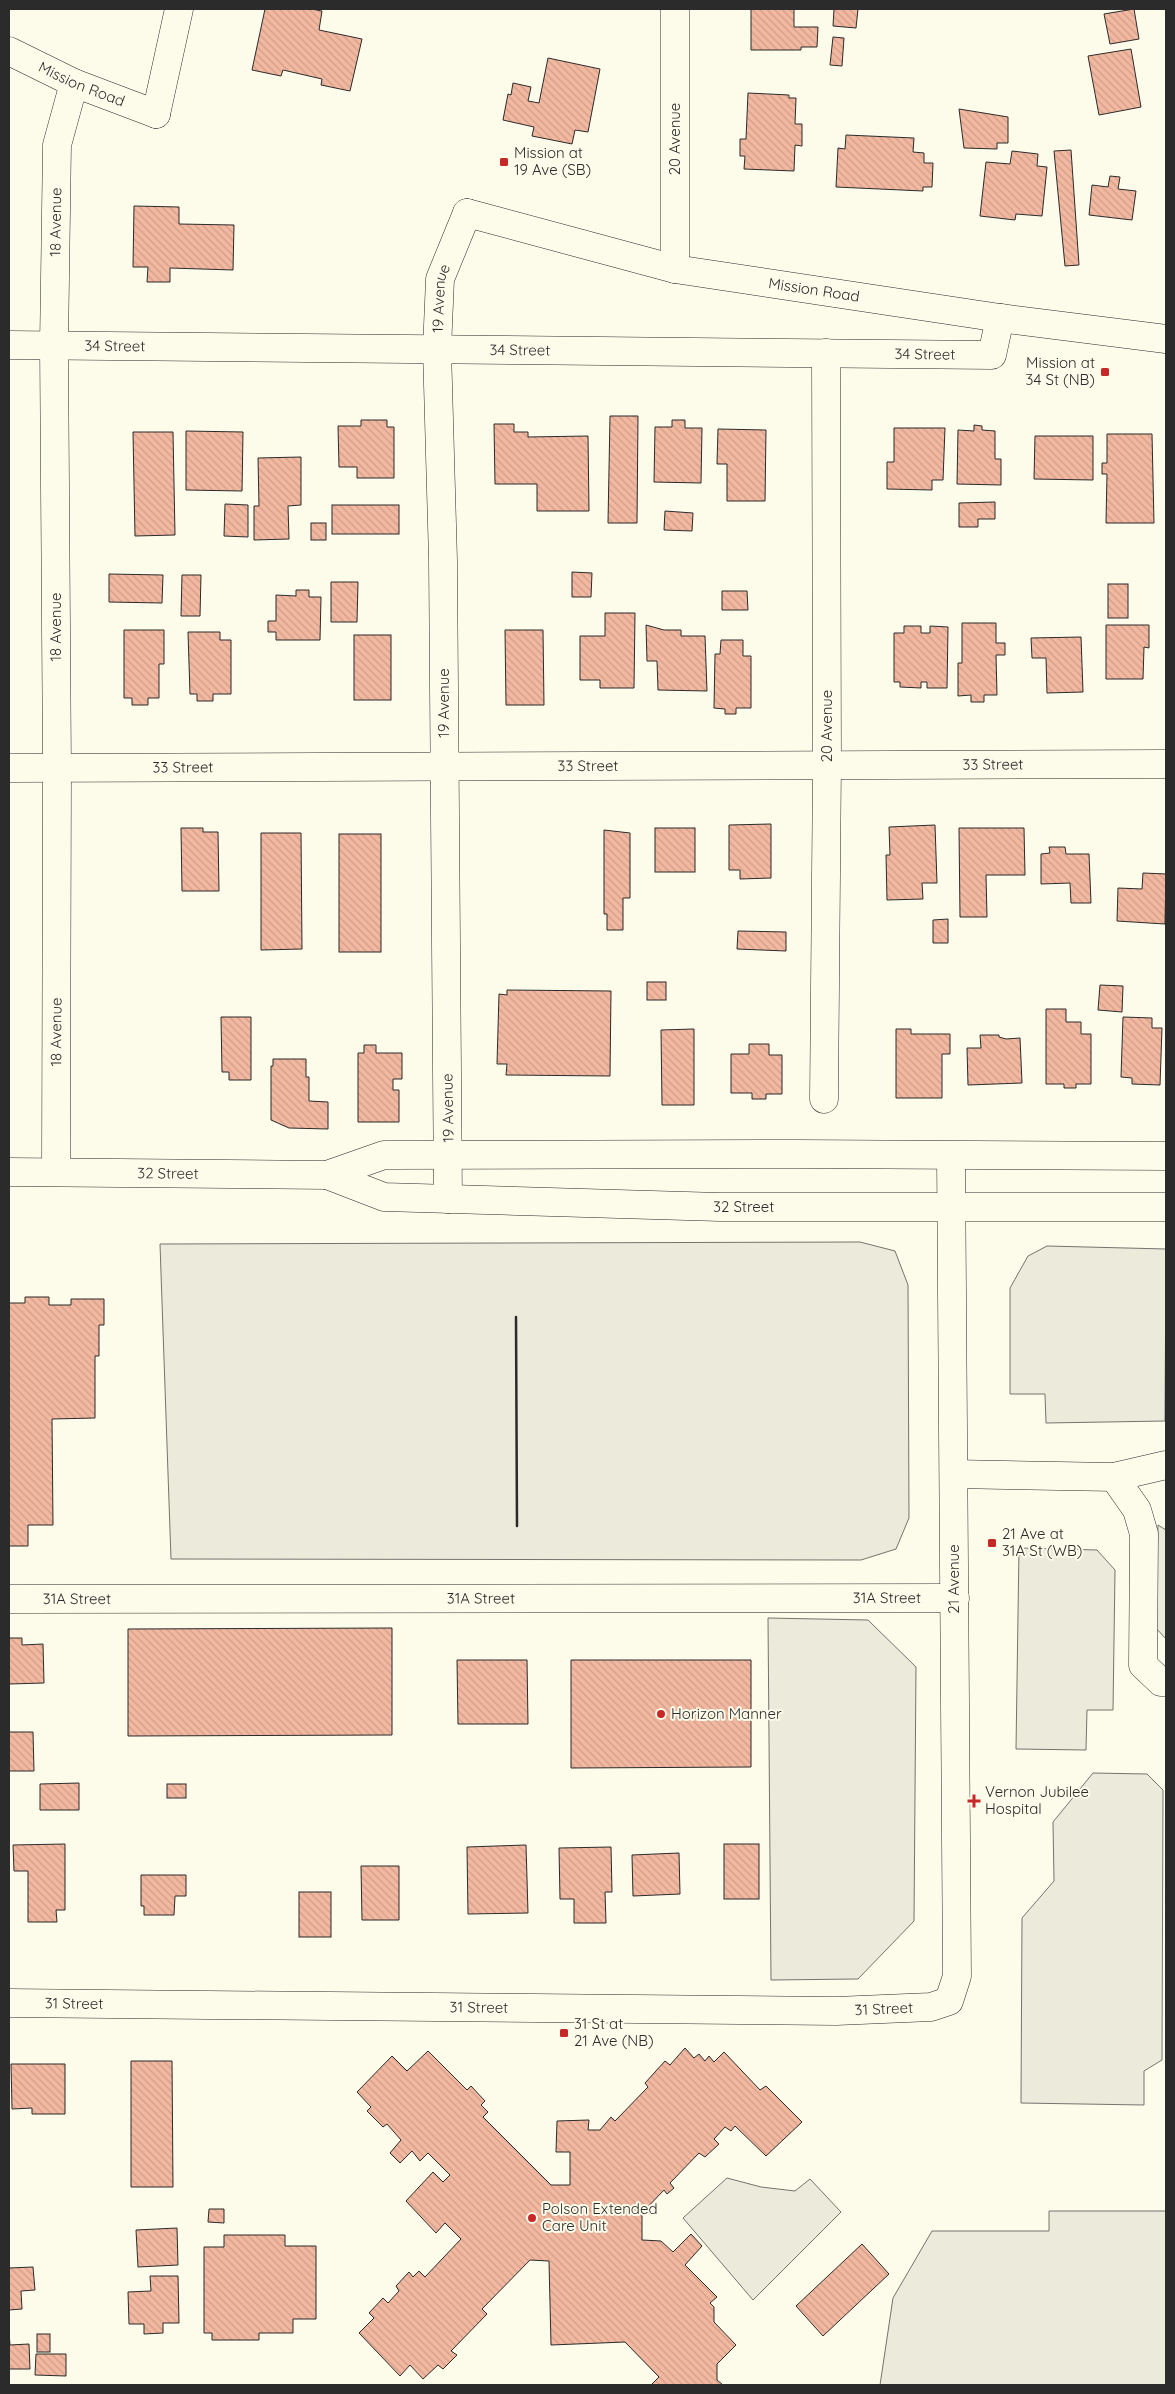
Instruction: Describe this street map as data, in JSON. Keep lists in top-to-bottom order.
{
  "streets": {
    "main road": [
      "Mission Road",
      "20 Avenue",
      "18 Avenue",
      "19 Avenue",
      "34 Street",
      "33 Street",
      "32 Street",
      "21 Avenue",
      "31A Street",
      "31 Street"
    ]
  },
  "crossings": [
    ["Mission Road", "20 Avenue"],
    ["Mission Road", "18 Avenue"],
    ["Mission Road", "19 Avenue"],
    ["Mission Road", "34 Street"],
    ["20 Avenue", "34 Street"],
    ["20 Avenue", "33 Street"],
    ["18 Avenue", "34 Street"],
    ["18 Avenue", "33 Street"],
    ["18 Avenue", "32 Street"],
    ["19 Avenue", "34 Street"],
    ["19 Avenue", "33 Street"],
    ["19 Avenue", "32 Street"],
    ["32 Street", "21 Avenue"],
    ["21 Avenue", "31A Street"],
    ["21 Avenue", "31 Street"]
  ],
  "places": {
    "transit": [
      "Mission at 19 Ave (SB)",
      "Mission at 34 St (NB)",
      "21 Ave at 31A St (WB)",
      "31 St at 21 Ave (NB)"
    ],
    "other": ["Horizon Manner", "Polson Extended Care Unit"],
    "health": ["Vernon Jubilee Hospital"]
  }
}
